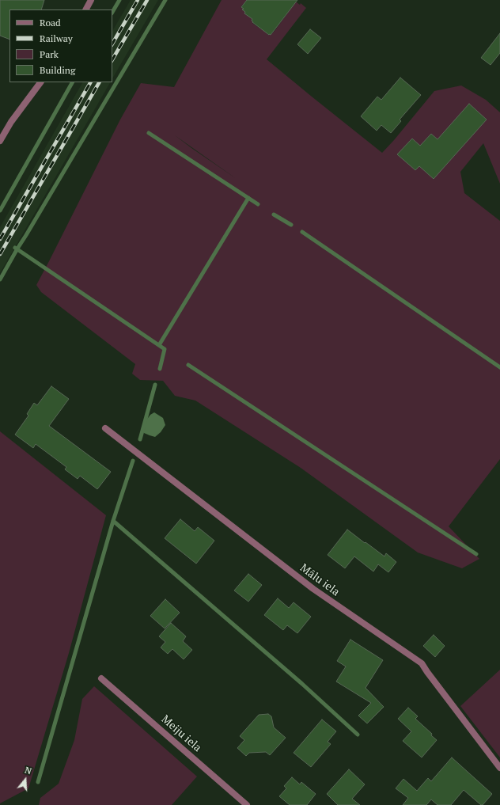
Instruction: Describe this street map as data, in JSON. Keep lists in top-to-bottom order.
{
  "streets": {
    "street": ["Mālu iela", "Meiju iela"]
  },
  "legend": [
    "Road",
    "Railway",
    "Park",
    "Building"
  ],
  "north": "top"
}
